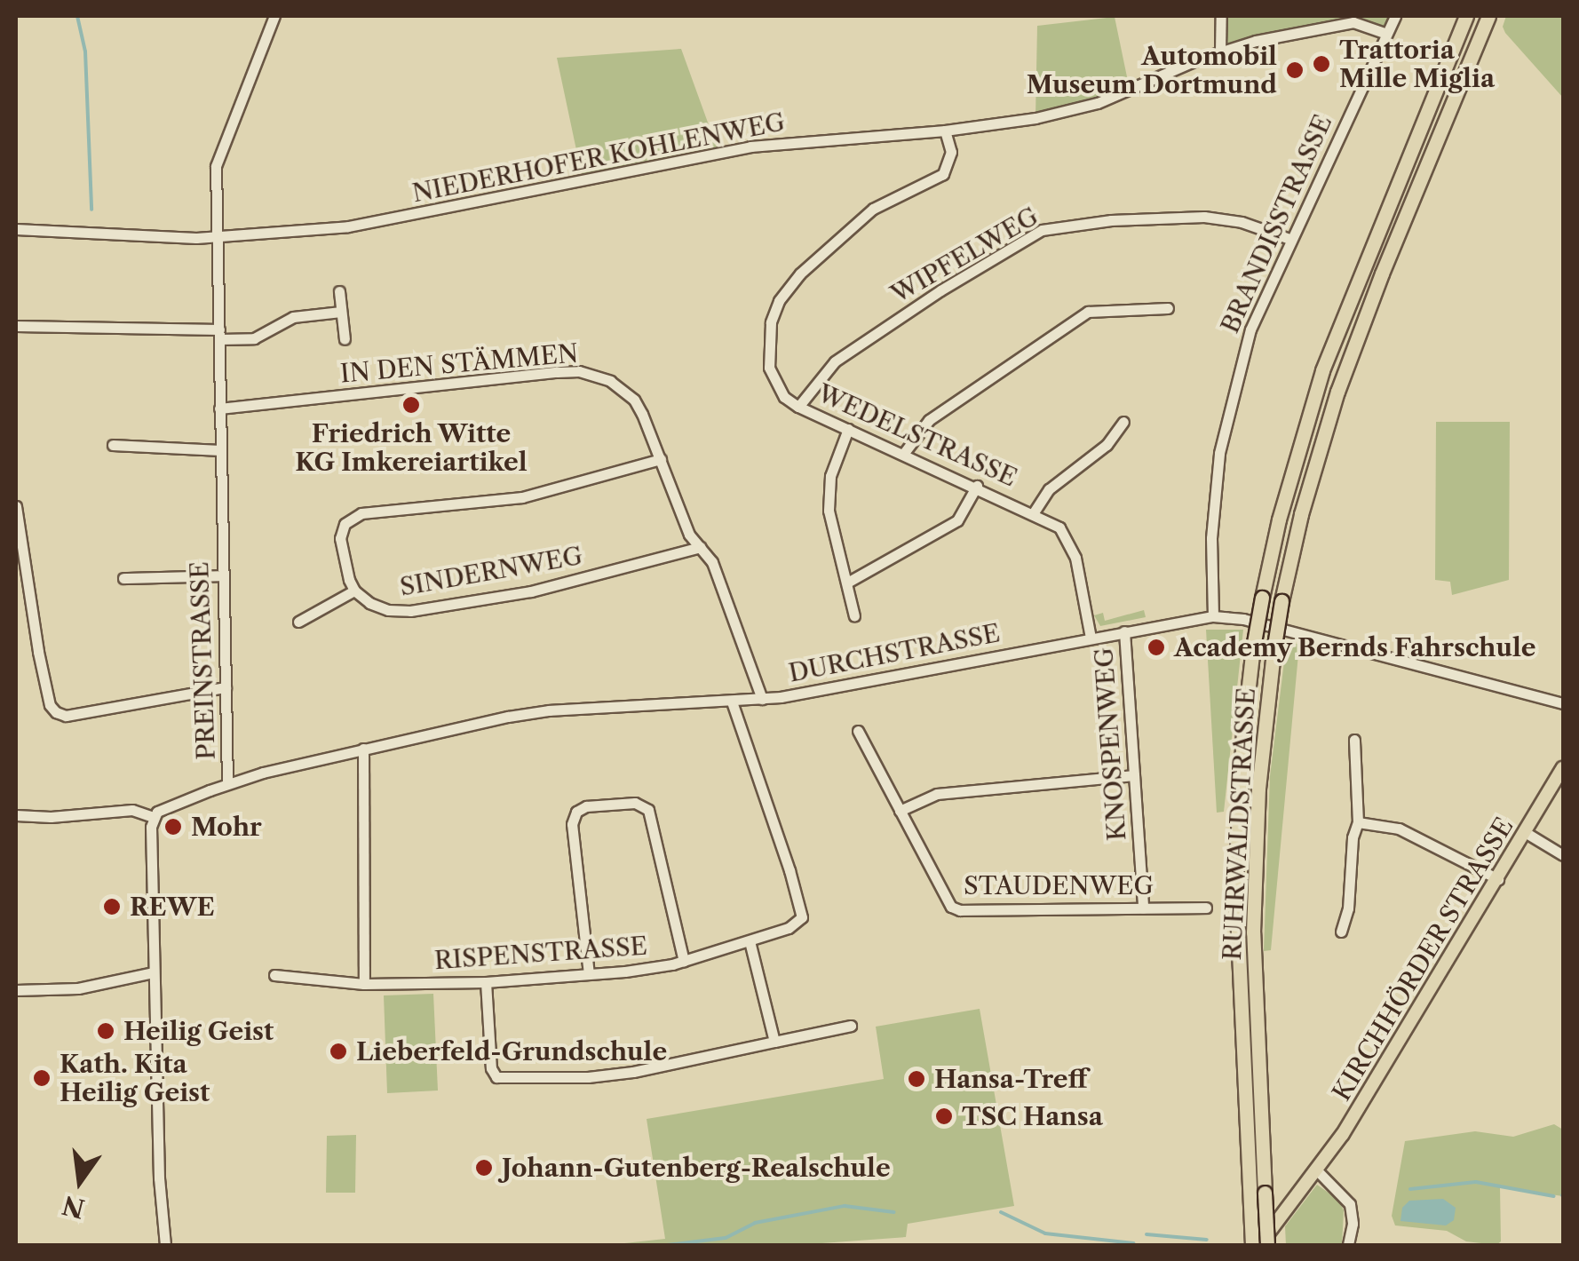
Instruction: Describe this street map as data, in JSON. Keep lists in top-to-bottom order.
{
  "streets": {
    "highway": ["RUHRWALDSTRASSE"],
    "main road": ["KIRCHHÖRDER STRASSE"],
    "street": [
      "NIEDERHOFER KOHLENWEG",
      "BRANDISSTRASSE",
      "WIPFELWEG",
      "IN DEN STÄMMEN",
      "WEDELSTRASSE",
      "SINDERNWEG",
      "DURCHSTRASSE",
      "PREINSTRASSE",
      "KNOSPENWEG",
      "STAUDENWEG",
      "RISPENSTRASSE"
    ]
  },
  "crossings": [
    ["NIEDERHOFER KOHLENWEG", "BRANDISSTRASSE"],
    ["NIEDERHOFER KOHLENWEG", "WEDELSTRASSE"],
    ["NIEDERHOFER KOHLENWEG", "PREINSTRASSE"],
    ["BRANDISSTRASSE", "WIPFELWEG"],
    ["BRANDISSTRASSE", "DURCHSTRASSE"],
    ["WIPFELWEG", "WEDELSTRASSE"],
    ["IN DEN STÄMMEN", "SINDERNWEG"],
    ["IN DEN STÄMMEN", "DURCHSTRASSE"],
    ["IN DEN STÄMMEN", "PREINSTRASSE"],
    ["WEDELSTRASSE", "DURCHSTRASSE"],
    ["DURCHSTRASSE", "PREINSTRASSE"],
    ["DURCHSTRASSE", "KNOSPENWEG"],
    ["DURCHSTRASSE", "RISPENSTRASSE"],
    ["KNOSPENWEG", "STAUDENWEG"],
    ["RUHRWALDSTRASSE", "KIRCHHÖRDER STRASSE"]
  ],
  "places": [
    "Trattoria Mille Miglia",
    "Automobil Museum Dortmund",
    "Friedrich Witte KG Imkereiartikel",
    "Academy Bernds Fahrschule",
    "Mohr",
    "REWE",
    "Heilig Geist",
    "Lieberfeld-Grundschule",
    "Kath. Kita Heilig Geist",
    "Hansa-Treff",
    "TSC Hansa",
    "Johann-Gutenberg-Realschule"
  ],
  "north": "bottom"
}
